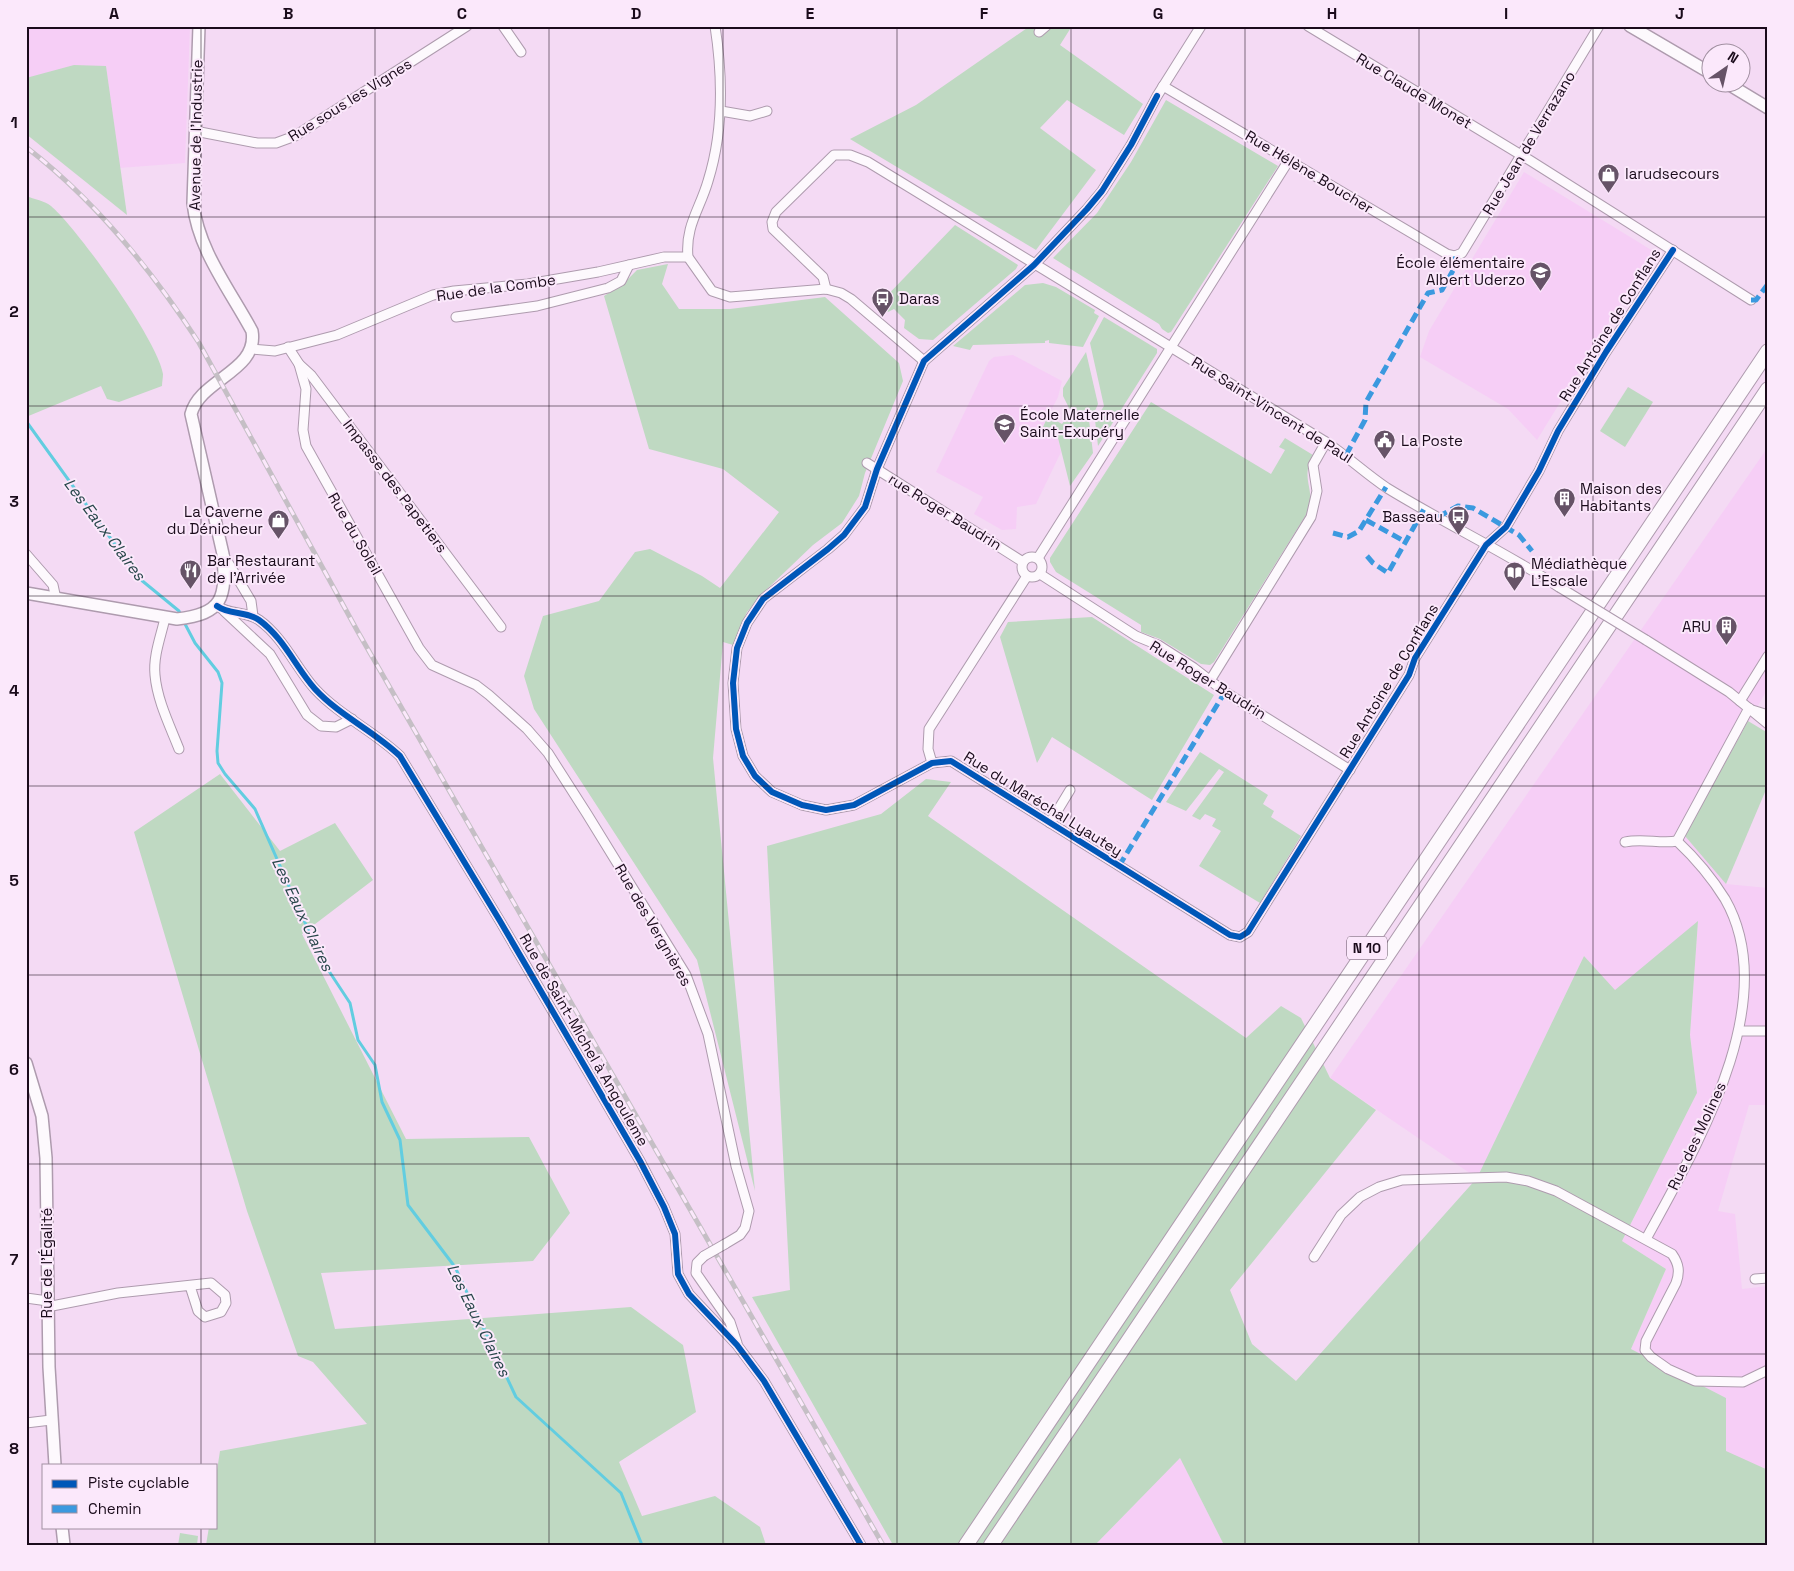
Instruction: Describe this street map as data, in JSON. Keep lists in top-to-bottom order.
{
  "streets": {
    "highway": ["N 10"],
    "street": [
      "Rue Claude Monet",
      "Rue sous les Vignes",
      "Avenue de l'Industrie",
      "Rue Jean de Verrazano",
      "Rue Hélène Boucher",
      "Rue de la Combe",
      "Rue Antoine de Conflans",
      "Rue Saint-Vincent de Paul",
      "Impasse des Papetiers",
      "rue Roger Baudrin",
      "Rue du Soleil",
      "Rue Roger Baudrin",
      "Rue du Maréchal Lyautey",
      "Rue des Vergnières",
      "Rue de Saint-Michel à Angouleme",
      "Rue des Molines",
      "Rue de l'Égalité"
    ]
  },
  "crossings": [
    ["Rue Claude Monet", "Rue Jean de Verrazano"],
    ["Rue Claude Monet", "Rue Antoine de Conflans"],
    ["Rue sous les Vignes", "Avenue de l'Industrie"],
    ["Avenue de l'Industrie", "Rue de la Combe"],
    ["Rue Jean de Verrazano", "Rue Hélène Boucher"],
    ["Rue de la Combe", "Impasse des Papetiers"],
    ["Rue Antoine de Conflans", "Rue Saint-Vincent de Paul"],
    ["Rue Antoine de Conflans", "Rue Roger Baudrin"],
    ["Rue Antoine de Conflans", "Rue du Maréchal Lyautey"],
    ["Impasse des Papetiers", "Rue du Soleil"],
    ["rue Roger Baudrin", "Rue Roger Baudrin"],
    ["Rue du Soleil", "Rue des Vergnières"],
    ["Rue des Vergnières", "Rue de Saint-Michel à Angouleme"]
  ],
  "water": ["Les Eaux Claires"],
  "places": {
    "shop": ["larudsecours", "La Caverne du Dénicheur"],
    "school or university": ["École élémentaire Albert Uderzo", "École Maternelle Saint-Exupéry"],
    "bus stop": ["Daras", "Basseau"],
    "public building": ["La Poste"],
    "building": ["Maison des Habitants", "ARU"],
    "restaurant": ["Bar Restaurant de l'Arrivée"],
    "library": ["Médiathèque L'Escale"]
  },
  "legend": ["Piste cyclable", "Chemin"],
  "north": "top right",
  "grid": {
    "columns": [
      "A",
      "B",
      "C",
      "D",
      "E",
      "F",
      "G",
      "H",
      "I",
      "J"
    ],
    "rows": [
      "1",
      "2",
      "3",
      "4",
      "5",
      "6",
      "7",
      "8"
    ]
  }
}
